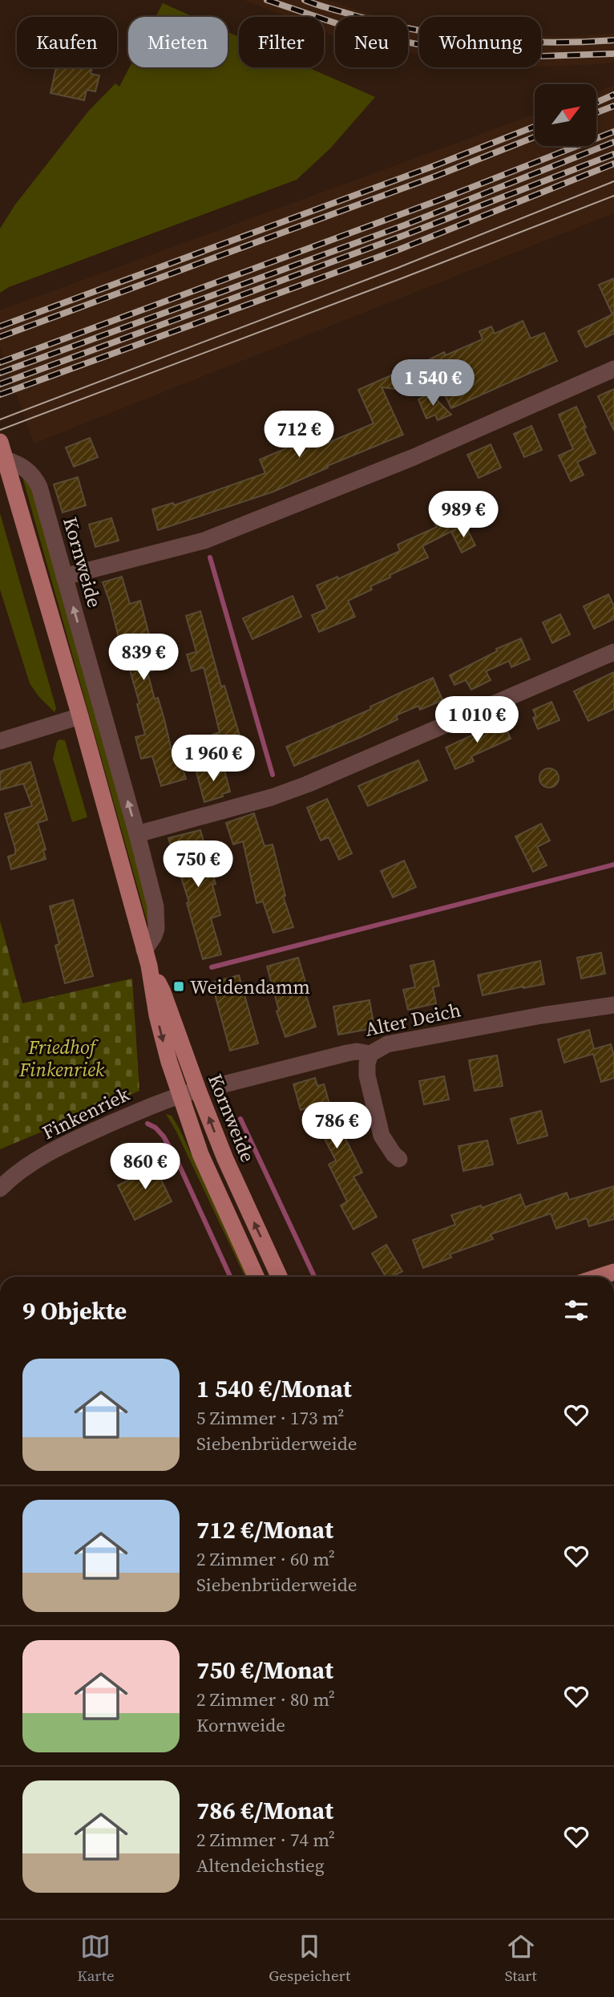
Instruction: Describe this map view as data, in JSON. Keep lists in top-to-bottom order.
{
  "streets": {
    "main road": ["Kornweide"],
    "street": ["Alter Deich", "Finkenriek"]
  },
  "crossings": [
    ["Kornweide", "Finkenriek"]
  ],
  "parks": ["Friedhof Finkenriek"],
  "places": {
    "transit": ["Weidendamm"]
  },
  "north": "top right",
  "page": {
    "chip": [
      "Kaufen",
      "Mieten",
      "Filter",
      "Neu",
      "Wohnung"
    ],
    "price": [
      "1 540 €",
      "712 €",
      "989 €",
      "839 €",
      "1 010 €",
      "1 960 €",
      "750 €",
      "786 €",
      "860 €"
    ],
    "heading": "9 Objekte",
    "list": [
      {
        "name": "1 540 €/Monat",
        "note": "5 Zimmer · 173 m² · Siebenbrüderweide"
      },
      {
        "name": "712 €/Monat",
        "note": "2 Zimmer · 60 m² · Siebenbrüderweide"
      },
      {
        "name": "750 €/Monat",
        "note": "2 Zimmer · 80 m² · Kornweide"
      },
      {
        "name": "786 €/Monat",
        "note": "2 Zimmer · 74 m² · Altendeichstieg"
      }
    ],
    "tabs": ["Karte", "Gespeichert", "Start"]
  }
}
